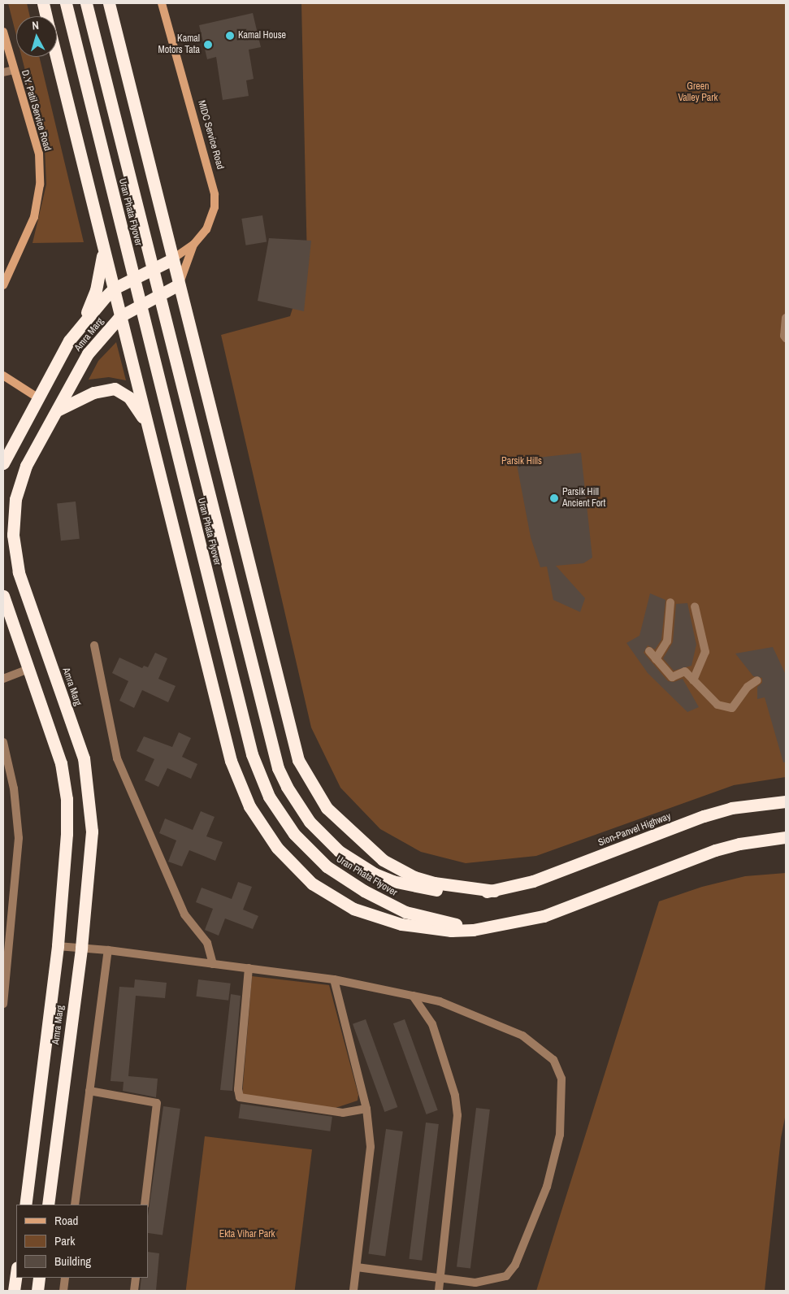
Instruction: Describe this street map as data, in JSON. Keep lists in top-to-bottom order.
{
  "streets": {
    "highway": ["Uran Phata Flyover", "Amra Marg", "Sion-Panvel Highway"],
    "street": ["D.Y. Patil Service Road", "MIDC Service Road"]
  },
  "crossings": [
    ["MIDC Service Road", "Amra Marg"],
    ["Uran Phata Flyover", "Sion-Panvel Highway"]
  ],
  "parks": ["Green Valley Park", "Parsik Hills", "Ekta Vihar Park"],
  "places": ["Kamal House", "Kamal Motors Tata", "Parsik Hill Ancient Fort"],
  "legend": ["Road", "Park", "Building"],
  "north": "top"
}
